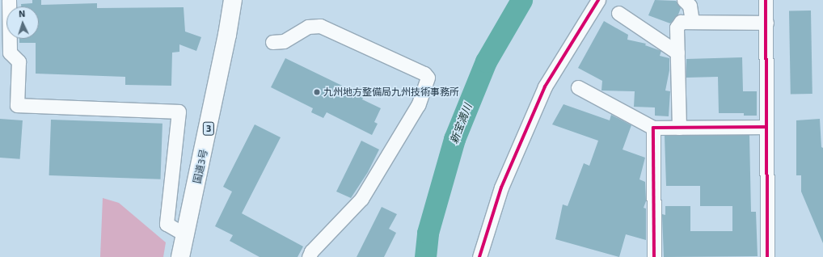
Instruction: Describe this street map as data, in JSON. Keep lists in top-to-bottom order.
{
  "streets": {
    "highway": ["3", "国道3号"]
  },
  "water": ["新宝満川"],
  "places": ["九州地方整備局九州技術事務所"],
  "north": "top"
}
